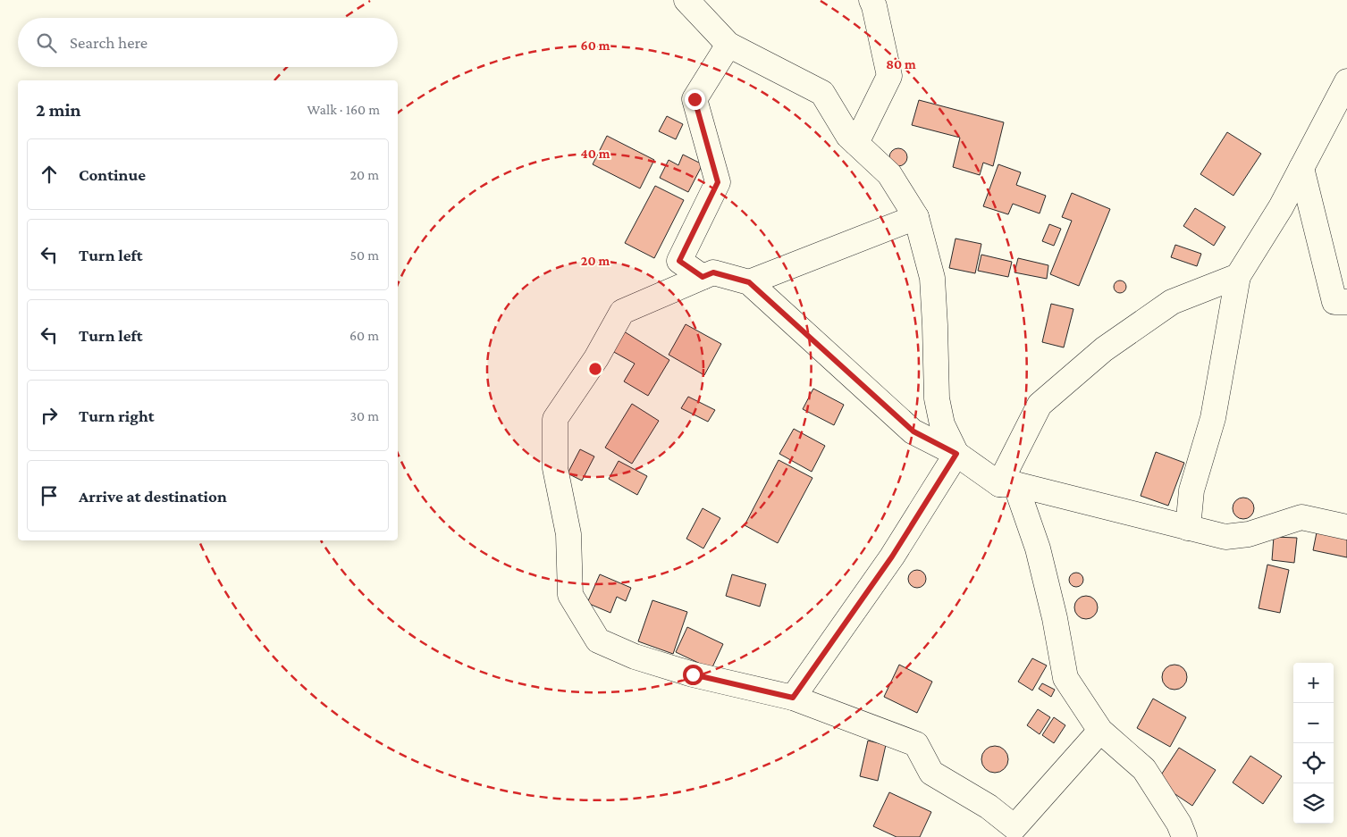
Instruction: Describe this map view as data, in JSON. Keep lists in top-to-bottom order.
{
  "page": {
    "search": "Search here",
    "heading": ["2 min", "Walk · 160 m"],
    "list": [
      ["Continue", "20 m"],
      ["Turn left", "50 m"],
      ["Turn left", "60 m"],
      ["Turn right", "30 m"],
      "Arrive at destination"
    ],
    "map_buttons": ["+", "−"]
  },
  "rings": [
    "60 m",
    "80 m",
    "40 m",
    "20 m"
  ]
}
